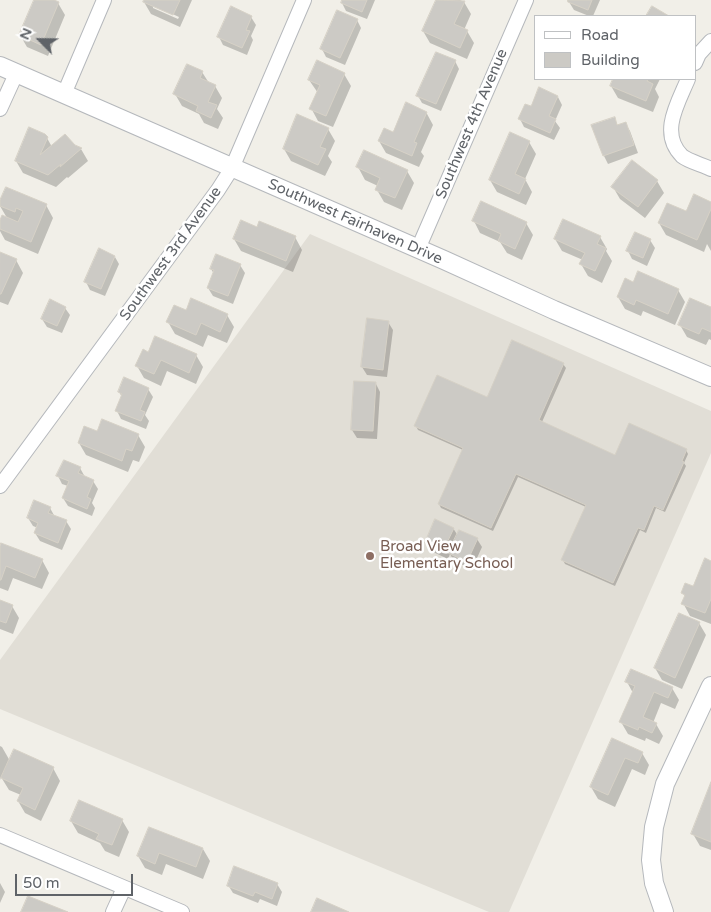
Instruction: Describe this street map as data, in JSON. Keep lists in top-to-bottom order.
{
  "streets": {
    "street": ["Southwest 4th Avenue", "Southwest Fairhaven Drive", "Southwest 3rd Avenue"]
  },
  "crossings": [
    ["Southwest 4th Avenue", "Southwest Fairhaven Drive"],
    ["Southwest Fairhaven Drive", "Southwest 3rd Avenue"]
  ],
  "places": ["Broad View Elementary School"],
  "legend": ["Road", "Building"],
  "scale_bar": "50 m",
  "north": "top left"
}
